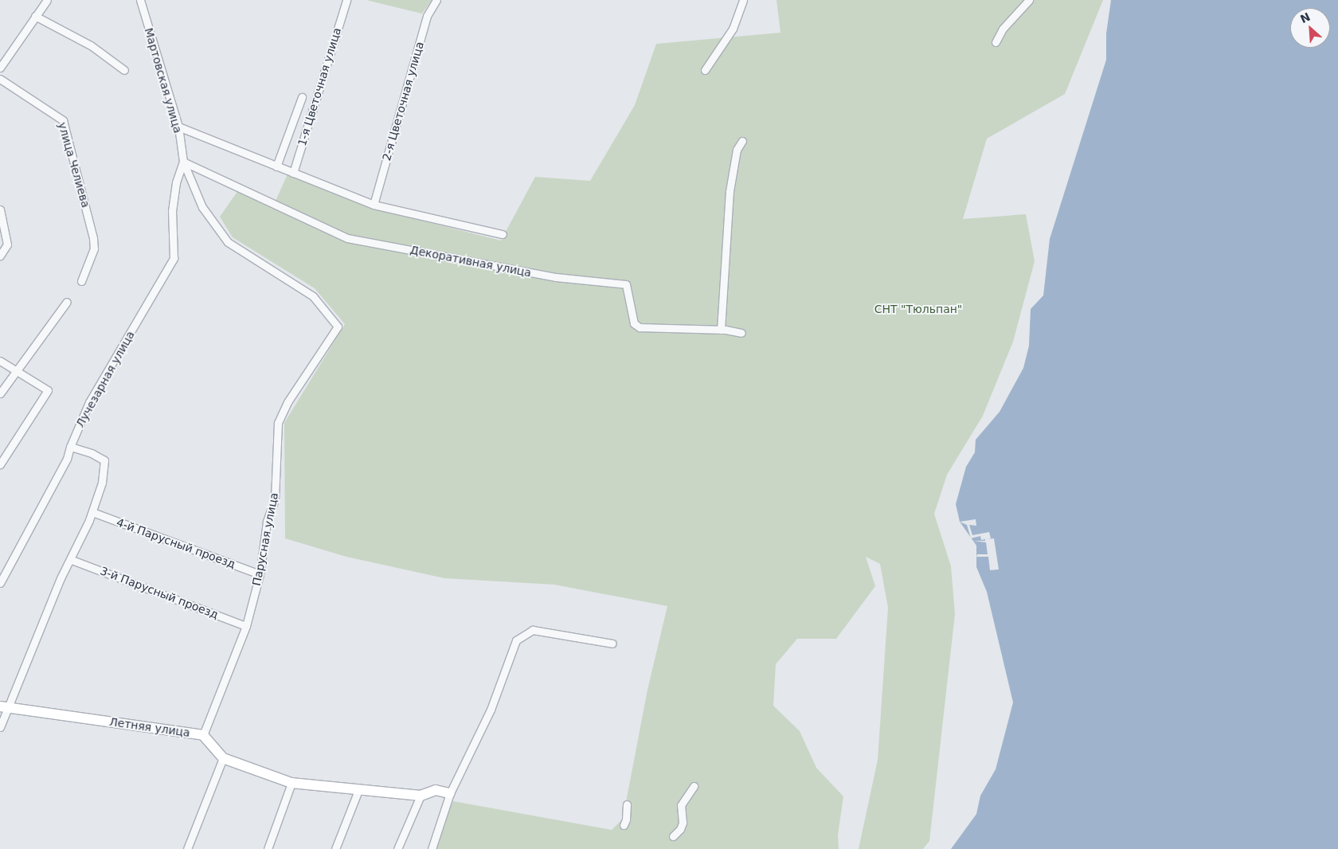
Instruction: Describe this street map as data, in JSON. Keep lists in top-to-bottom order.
{
  "streets": {
    "street": [
      "Мартовская улица",
      "1-я Цветочная улица",
      "2-я Цветочная улица",
      "улица Челиева",
      "Декоративная улица",
      "Лучезарная улица",
      "Парусная улица",
      "4-й Парусный проезд",
      "3-й Парусный проезд",
      "Летняя улица"
    ]
  },
  "crossings": [
    ["Мартовская улица", "Декоративная улица"],
    ["Мартовская улица", "Лучезарная улица"],
    ["Мартовская улица", "Парусная улица"],
    ["Декоративная улица", "Лучезарная улица"],
    ["Декоративная улица", "Парусная улица"],
    ["Лучезарная улица", "Парусная улица"],
    ["Парусная улица", "4-й Парусный проезд"],
    ["Парусная улица", "3-й Парусный проезд"],
    ["Парусная улица", "Летняя улица"]
  ],
  "parks": ["СНТ \"Тюльпан\""],
  "north": "top left"
}
